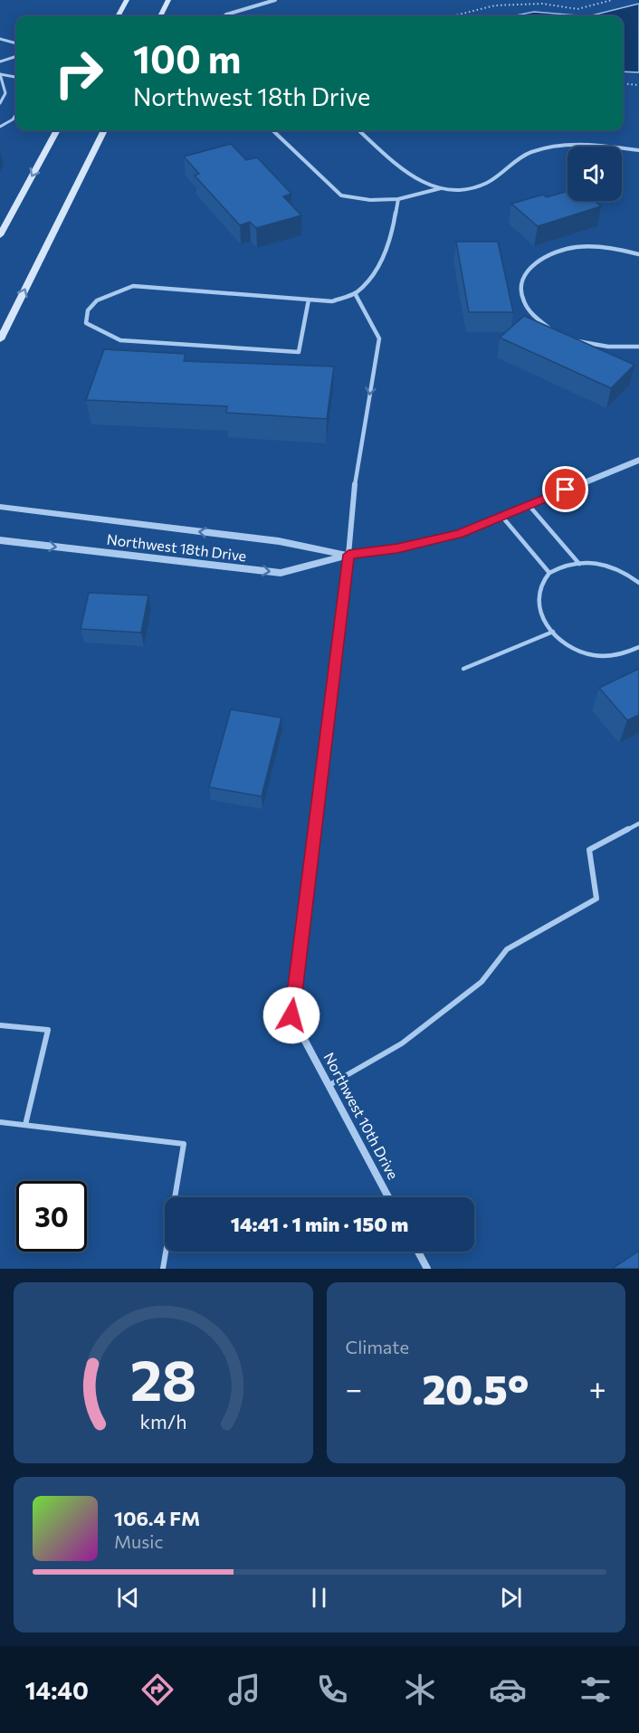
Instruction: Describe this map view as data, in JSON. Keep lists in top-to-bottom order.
{
  "streets": {
    "street": ["Northwest 18th Drive", "Northwest 10th Drive"]
  },
  "crossings": [
    ["Northwest 18th Drive", "Northwest 10th Drive"]
  ],
  "page": {
    "turn": ["100 m", "Northwest 18th Drive"],
    "limit": "30",
    "trip": "14:41 · 1 min · 150 m",
    "tile": "Climate",
    "heat": ["−", "20.5°", "+"],
    "song": ["106.4 FM", "Music"],
    "tabs": "14:40",
    "gauge": ["28", "km/h"]
  }
}
